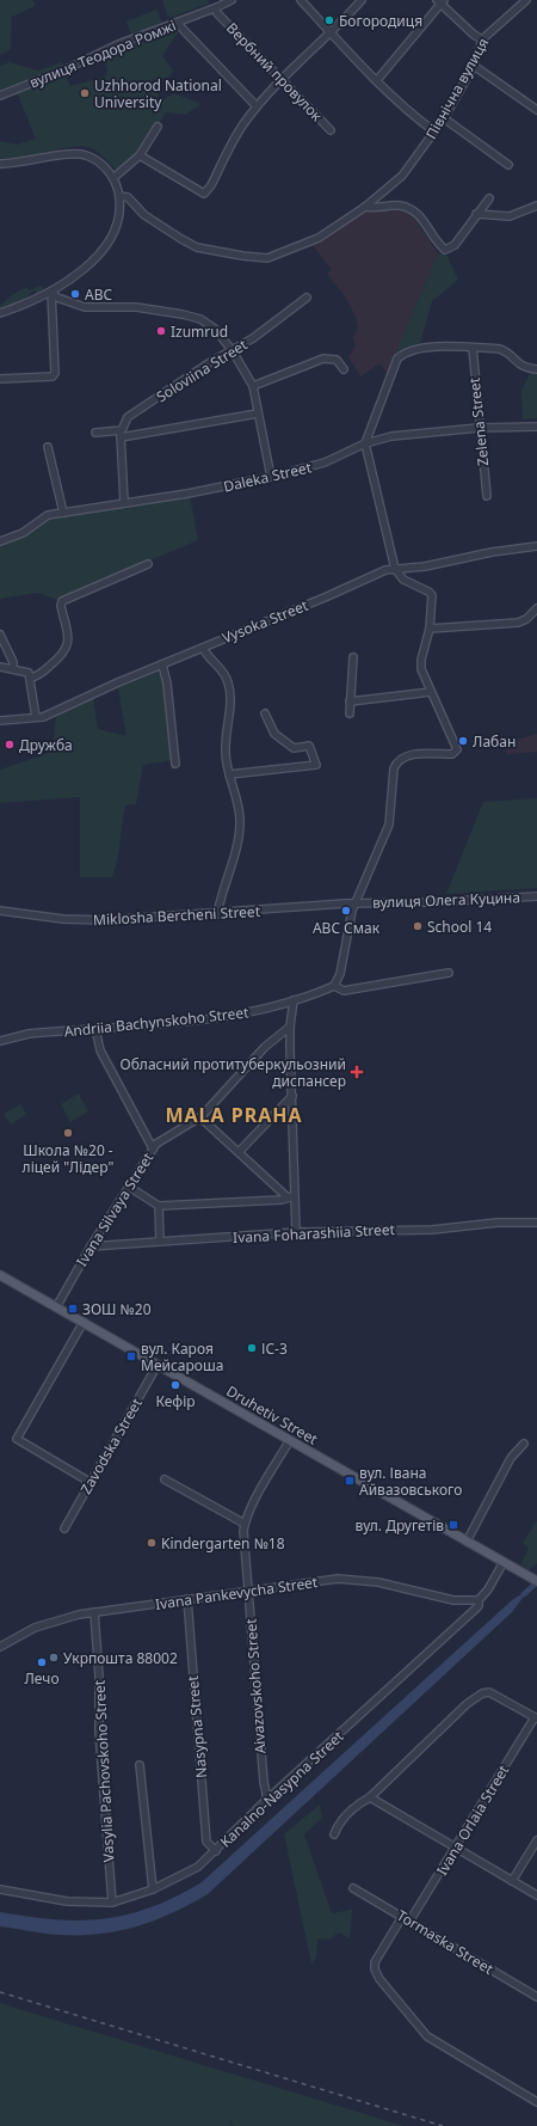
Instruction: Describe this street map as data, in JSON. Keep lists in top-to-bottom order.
{
  "streets": {
    "main road": ["Druhetiv Street"],
    "street": [
      "вулиця Теодора Ромжі",
      "Вербний провулок",
      "Північна вулиця",
      "Soloviina Street",
      "Zelena Street",
      "Daleka Street",
      "Vysoka Street",
      "вулиця Олега Куцина",
      "Miklosha Bercheni Street",
      "Andriia Bachynskoho Street",
      "Ivana Silvaya Street",
      "Ivana Foharashiia Street",
      "Zavodska Street",
      "Ivana Pankevycha Street",
      "Aivazovskoho Street",
      "Nasypna Street",
      "Vasylia Pachovskoho Street",
      "Kanalno-Nasypna Street",
      "Ivana Orlaia Street",
      "Tormaska Street"
    ]
  },
  "crossings": [
    ["Zelena Street", "Daleka Street"],
    ["вулиця Олега Куцина", "Miklosha Bercheni Street"],
    ["Ivana Silvaya Street", "Ivana Foharashiia Street"],
    ["Ivana Silvaya Street", "Druhetiv Street"],
    ["Druhetiv Street", "Zavodska Street"],
    ["Druhetiv Street", "Kanalno-Nasypna Street"],
    ["Ivana Pankevycha Street", "Aivazovskoho Street"],
    ["Ivana Pankevycha Street", "Nasypna Street"],
    ["Ivana Pankevycha Street", "Vasylia Pachovskoho Street"],
    ["Ivana Pankevycha Street", "Kanalno-Nasypna Street"],
    ["Aivazovskoho Street", "Kanalno-Nasypna Street"],
    ["Nasypna Street", "Kanalno-Nasypna Street"],
    ["Vasylia Pachovskoho Street", "Kanalno-Nasypna Street"],
    ["Ivana Orlaia Street", "Tormaska Street"]
  ],
  "districts": ["MALA PRAHA"],
  "places": {
    "other": [
      "Богородиця",
      "Uzhhorod National University",
      "ABC",
      "Izumrud",
      "Лабан",
      "Дружба",
      "ABC Смак",
      "School 14",
      "Школа №20 - ліцей \"Лідер\"",
      "ІС-3",
      "Кефір",
      "Kindergarten №18",
      "Укрпошта 88002",
      "Лечо"
    ],
    "health": ["Обласний протитуберкульозний диспансер"],
    "transit": [
      "ЗОШ №20",
      "вул. Кароя Мейсароша",
      "вул. Івана Айвазовського",
      "вул. Другетів"
    ]
  }
}
